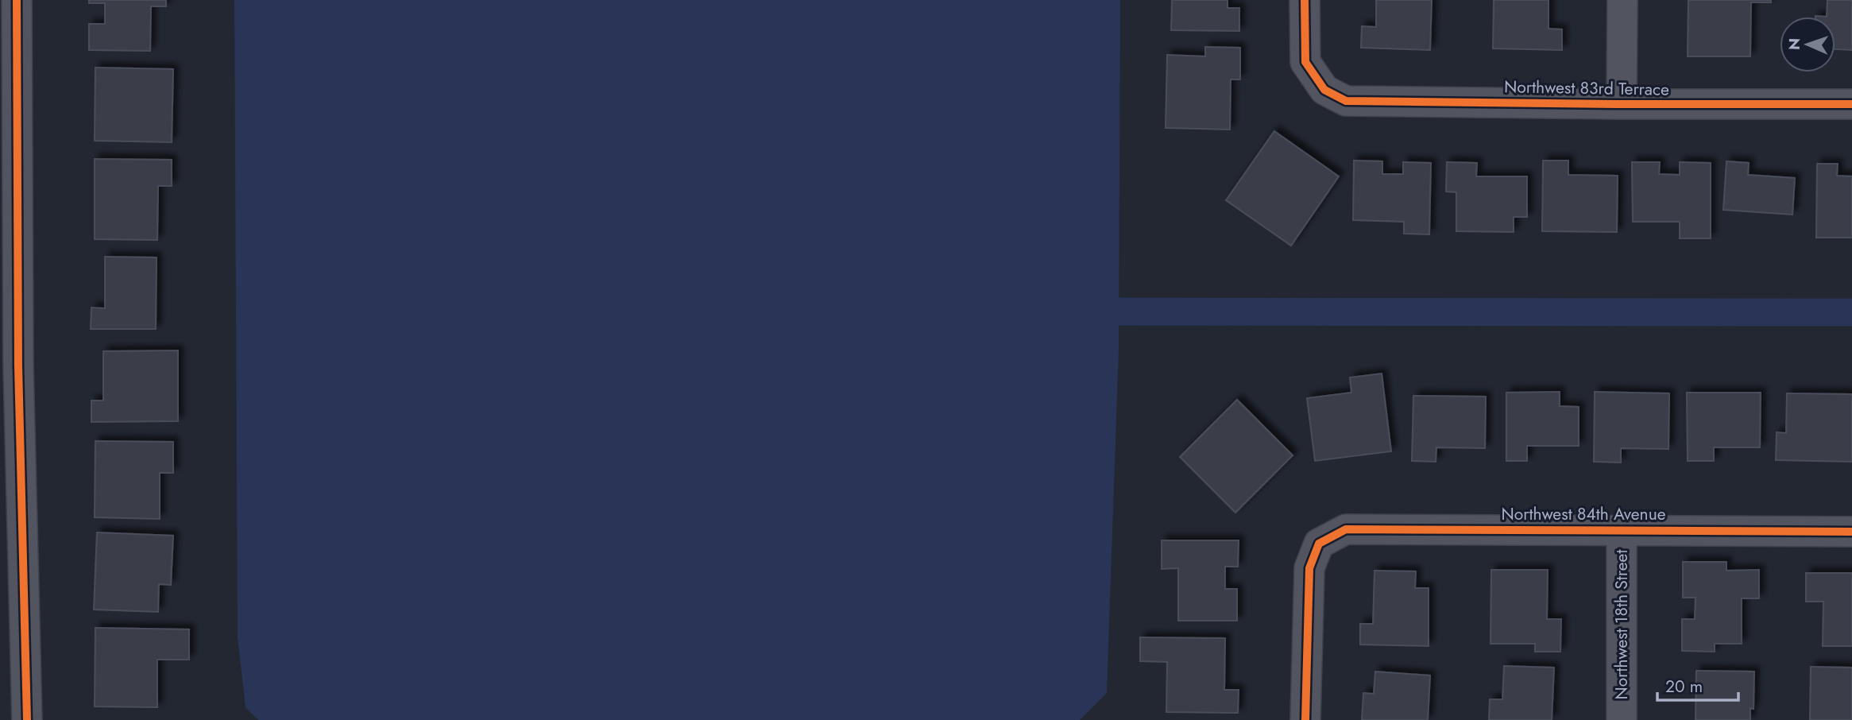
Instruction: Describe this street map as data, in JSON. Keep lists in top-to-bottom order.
{
  "streets": {
    "street": ["Northwest 83rd Terrace", "Northwest 84th Avenue", "Northwest 18th Street"]
  },
  "crossings": [
    ["Northwest 84th Avenue", "Northwest 18th Street"]
  ],
  "scale_bar": "20 m",
  "north": "left"
}
